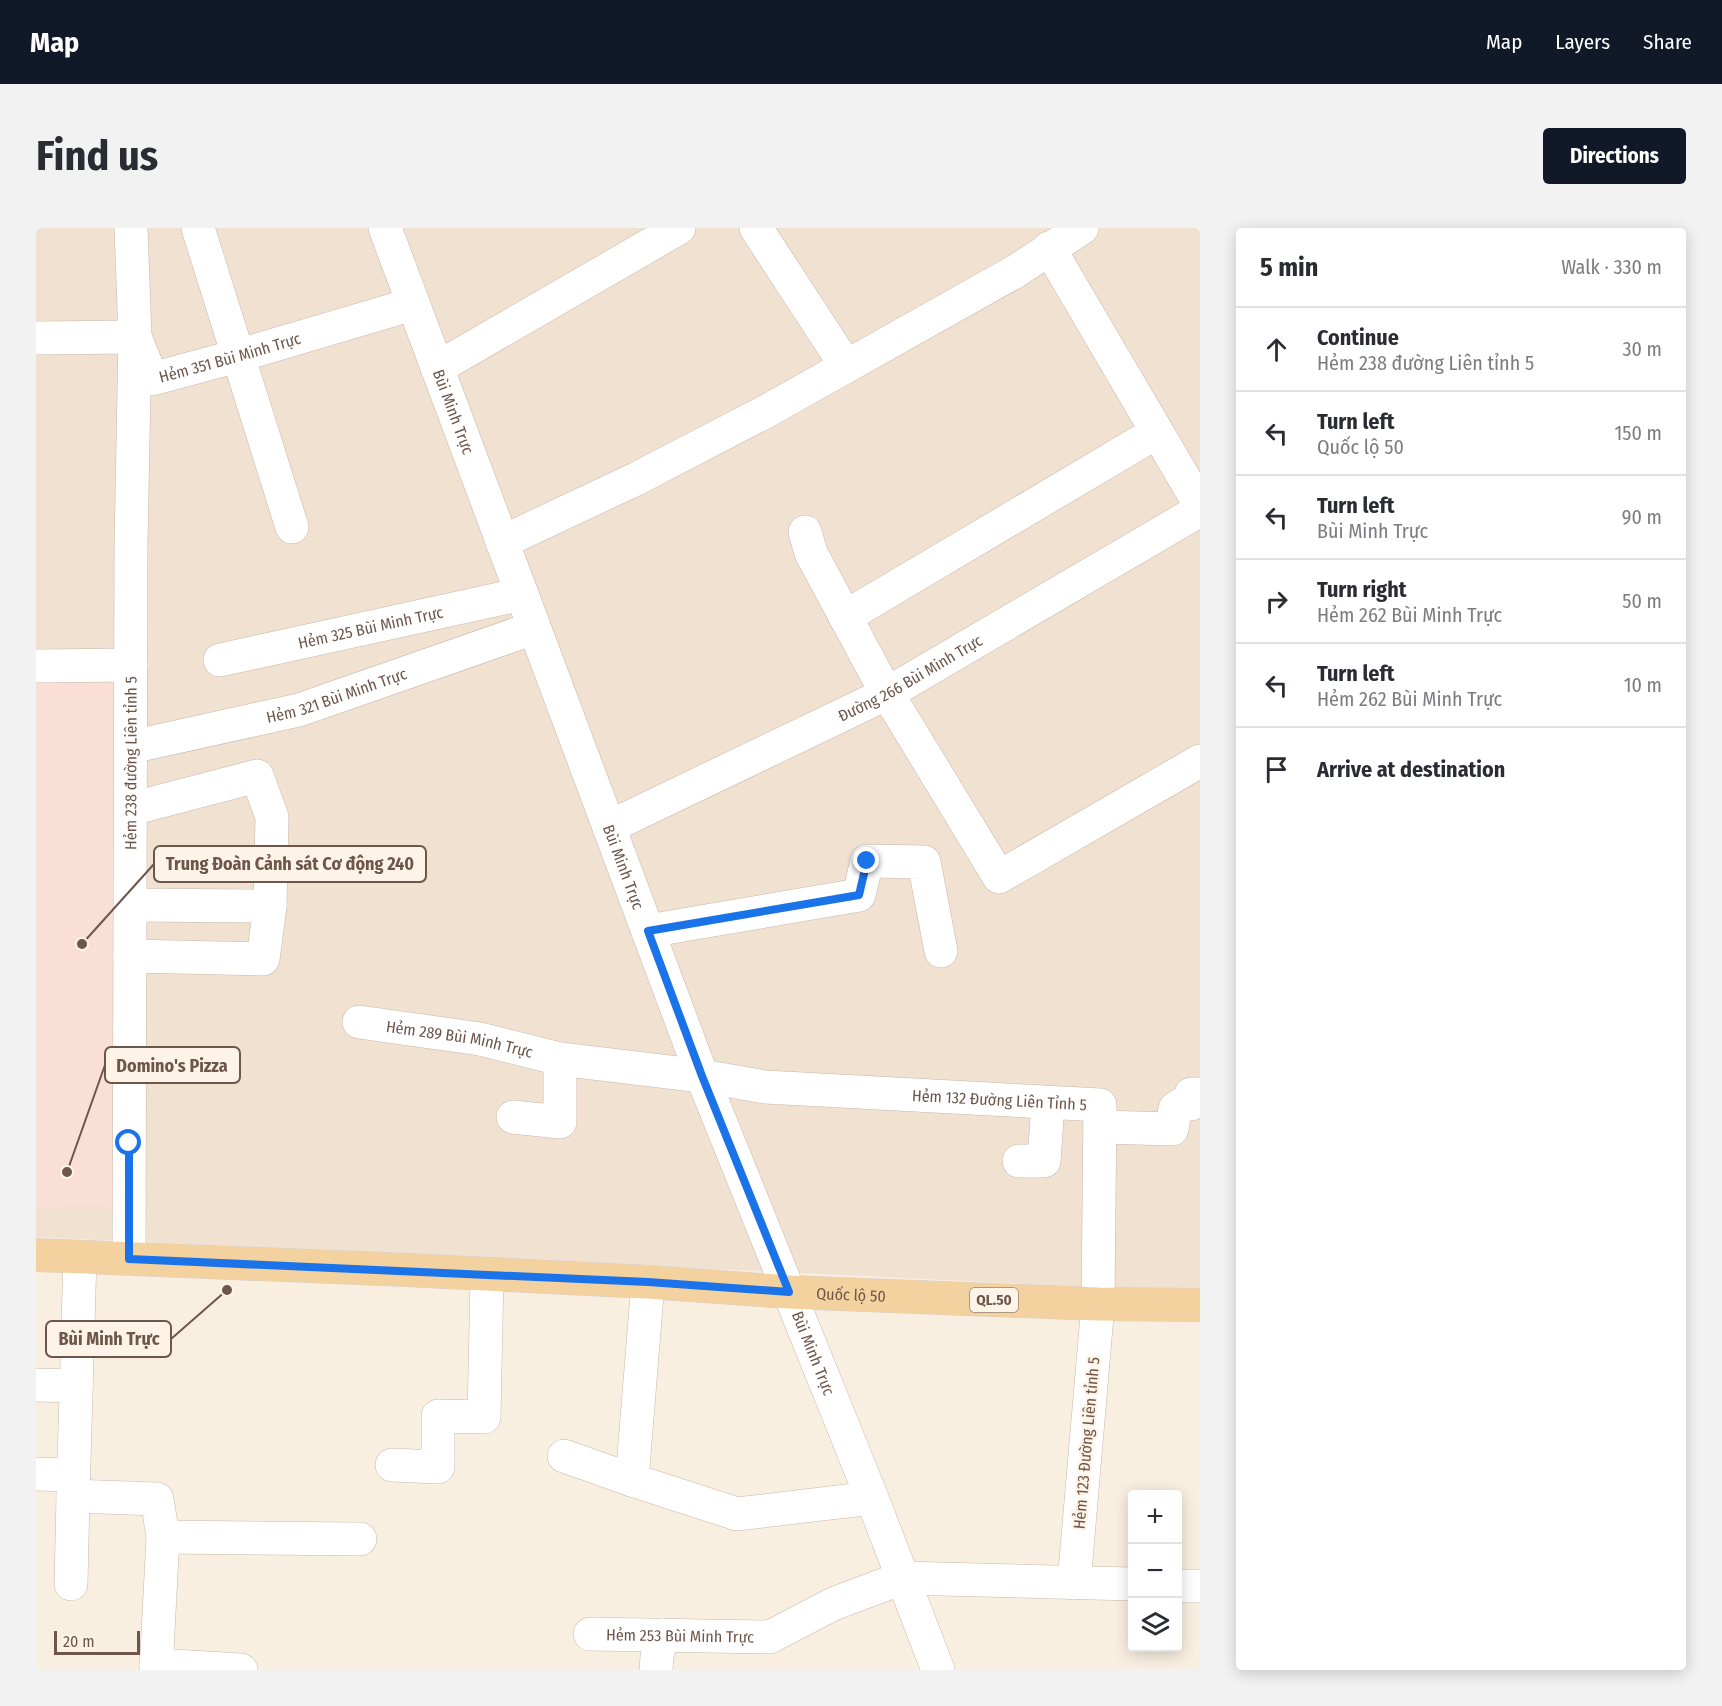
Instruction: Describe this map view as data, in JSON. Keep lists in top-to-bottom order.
{
  "streets": {
    "main road": ["Quốc lộ 50", "QL.50"],
    "street": [
      "Hẻm 351 Bùi Minh Trực",
      "Bùi Minh Trực",
      "Hẻm 325 Bùi Minh Trực",
      "Đường 266 Bùi Minh Trực",
      "Hẻm 321 Bùi Minh Trực",
      "Hẻm 238 đường Liên tỉnh 5",
      "Hẻm 289 Bùi Minh Trực",
      "Hẻm 132 Đường Liên Tỉnh 5",
      "Hẻm 123 Đường Liên tỉnh 5",
      "Hẻm 253 Bùi Minh Trực"
    ]
  },
  "crossings": [
    ["Hẻm 351 Bùi Minh Trực", "Bùi Minh Trực"],
    ["Hẻm 351 Bùi Minh Trực", "Hẻm 238 đường Liên tỉnh 5"],
    ["Bùi Minh Trực", "Hẻm 325 Bùi Minh Trực"],
    ["Bùi Minh Trực", "Đường 266 Bùi Minh Trực"],
    ["Bùi Minh Trực", "Hẻm 321 Bùi Minh Trực"],
    ["Bùi Minh Trực", "Hẻm 289 Bùi Minh Trực"],
    ["Bùi Minh Trực", "Hẻm 132 Đường Liên Tỉnh 5"],
    ["Bùi Minh Trực", "Quốc lộ 50"],
    ["Bùi Minh Trực", "Hẻm 253 Bùi Minh Trực"],
    ["Hẻm 321 Bùi Minh Trực", "Hẻm 238 đường Liên tỉnh 5"],
    ["Hẻm 238 đường Liên tỉnh 5", "Quốc lộ 50"],
    ["Hẻm 289 Bùi Minh Trực", "Hẻm 132 Đường Liên Tỉnh 5"],
    ["Hẻm 132 Đường Liên Tỉnh 5", "Quốc lộ 50"],
    ["Hẻm 132 Đường Liên Tỉnh 5", "Hẻm 123 Đường Liên tỉnh 5"],
    ["Quốc lộ 50", "Hẻm 123 Đường Liên tỉnh 5"]
  ],
  "places": ["Trung Đoàn Cảnh sát Cơ động 240", "Domino's Pizza", "Bùi Minh Trực"],
  "scale_bar": "20 m",
  "page": {
    "header": "Map",
    "nav": ["Map", "Layers", "Share"],
    "buttons": "Directions",
    "title": "Find us",
    "heading": ["5 min", "Walk · 330 m"],
    "list": [
      ["Continue", "Hẻm 238 đường Liên tỉnh 5", "30 m"],
      ["Turn left", "Quốc lộ 50", "150 m"],
      ["Turn left", "Bùi Minh Trực", "90 m"],
      ["Turn right", "Hẻm 262 Bùi Minh Trực", "50 m"],
      ["Turn left", "Hẻm 262 Bùi Minh Trực", "10 m"],
      "Arrive at destination"
    ],
    "map_buttons": ["+", "−"],
    "scale": "20 m"
  }
}
